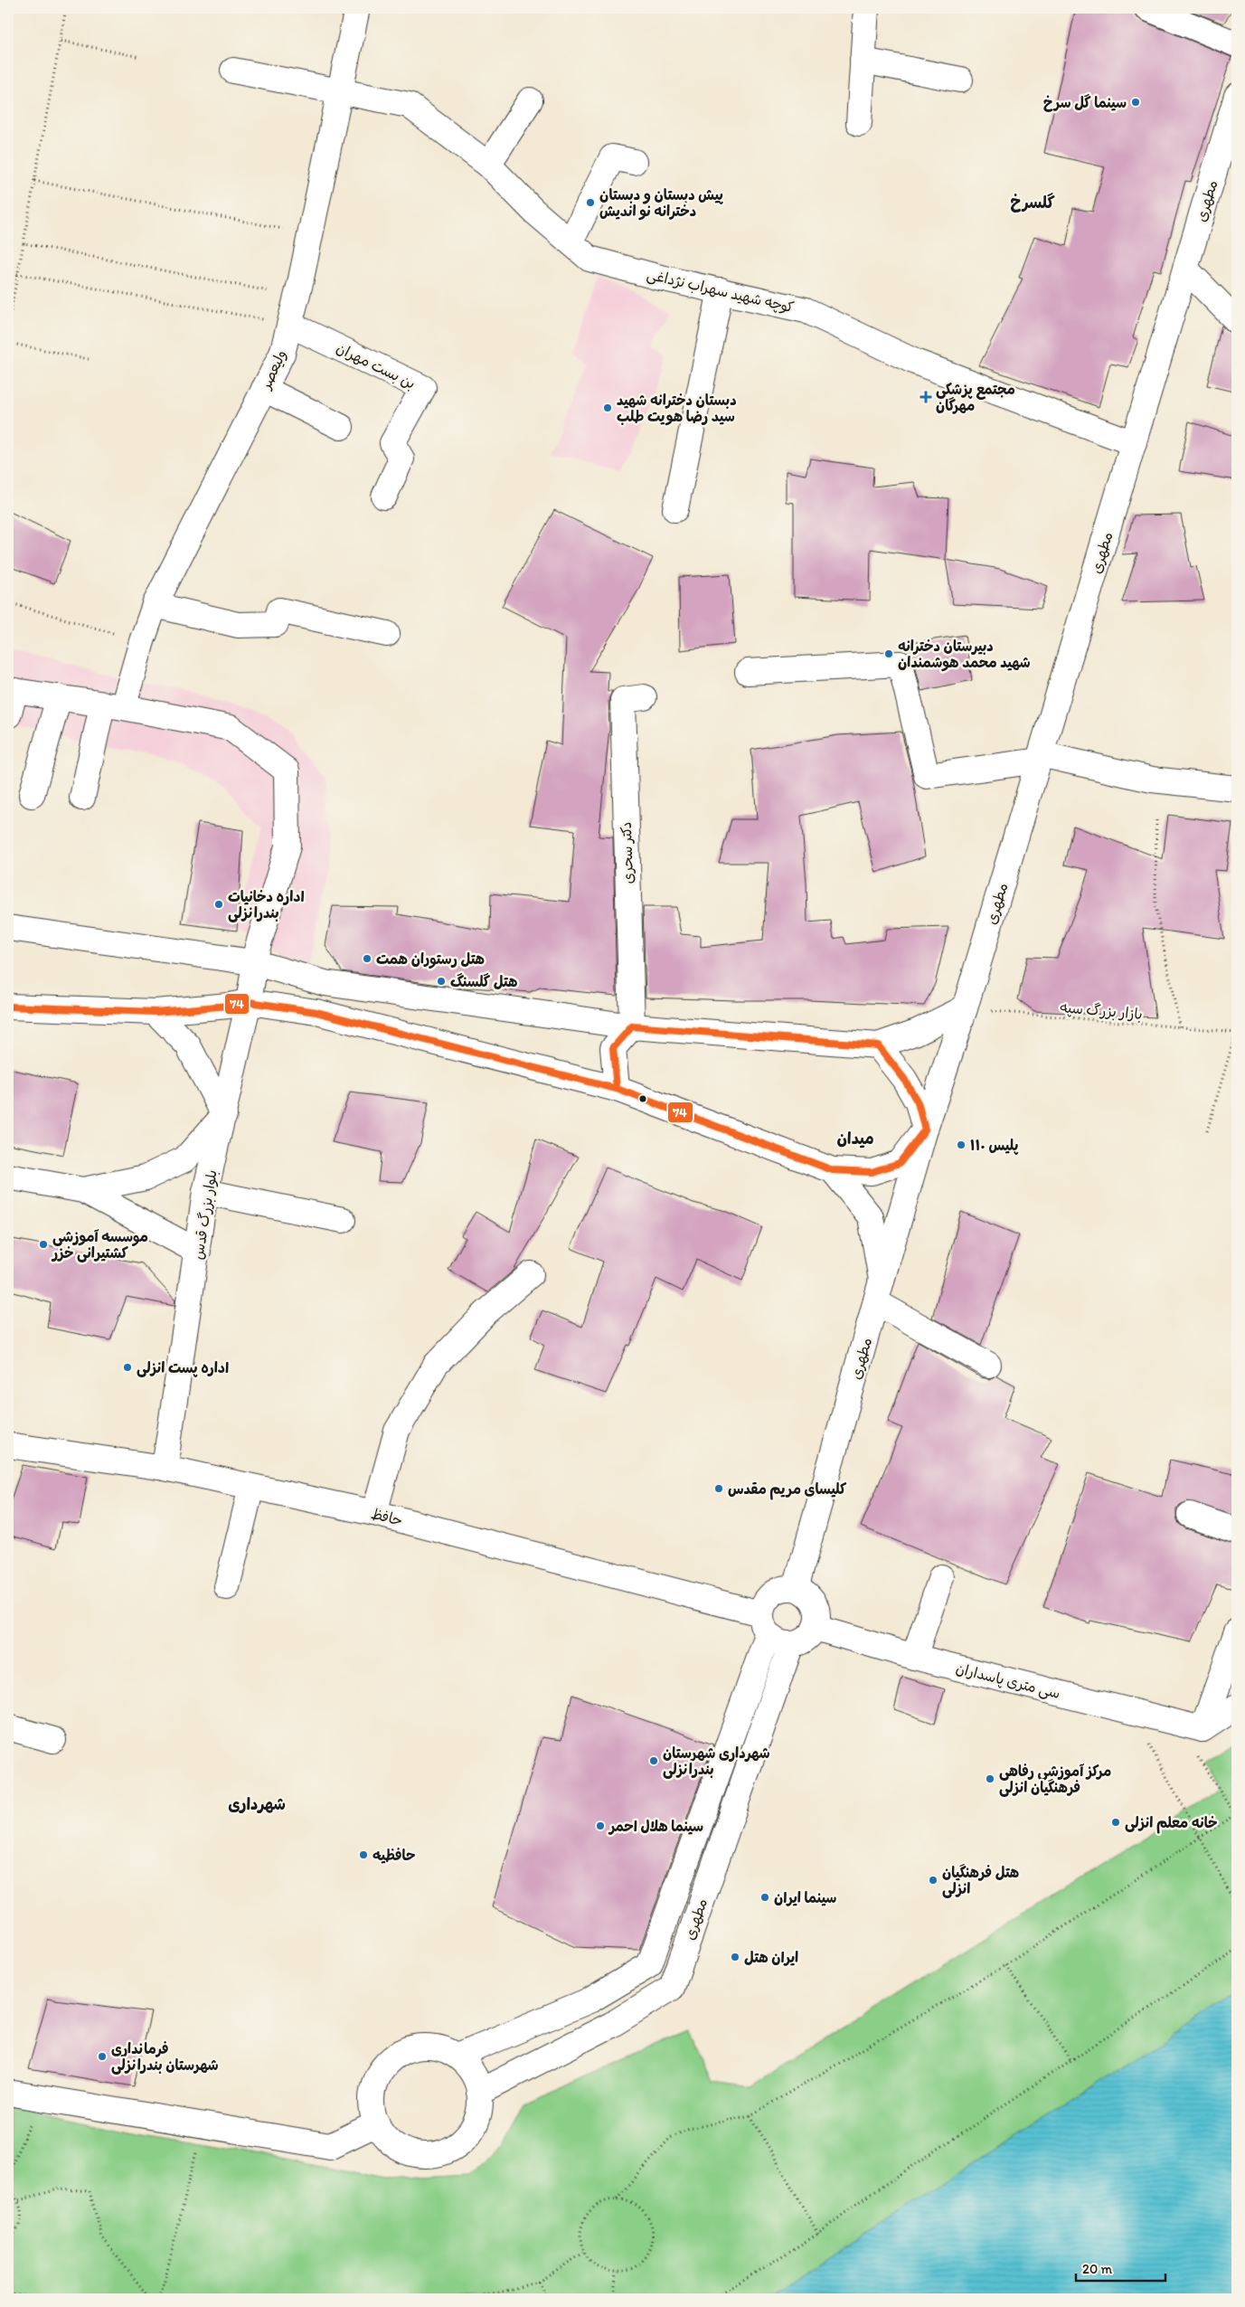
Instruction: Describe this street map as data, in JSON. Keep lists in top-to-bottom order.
{
  "streets": {
    "street": [
      "مطهری",
      "کوچه شهید سهراب نژداغی",
      "بن بست مهران",
      "ولیعصر",
      "دکتر سحری",
      "بلوار بزرگ قدس",
      "حافظ",
      "سی متری پاسداران"
    ],
    "path": ["بازار بزرگ سپه"]
  },
  "crossings": [
    ["مطهری", "کوچه شهید سهراب نژداغی"],
    ["مطهری", "بازار بزرگ سپه"],
    ["مطهری", "حافظ"],
    ["مطهری", "سی متری پاسداران"],
    ["کوچه شهید سهراب نژداغی", "ولیعصر"],
    ["بن بست مهران", "ولیعصر"],
    ["ولیعصر", "بلوار بزرگ قدس"],
    ["بلوار بزرگ قدس", "حافظ"],
    ["حافظ", "سی متری پاسداران"]
  ],
  "districts": ["گلسرخ", "میدان", "شهرداری"],
  "places": {
    "other": [
      "سینما گل سرخ",
      "پیش دبستان و دبستان دخترانه نو اندیش",
      "دبستان دخترانه شهید سید رضا هویت طلب",
      "دبیرستان دخترانه شهید محمد هوشمندان",
      "اداره دخانیات بندرانزلی",
      "هتل رستوران همت",
      "هتل گلسنگ",
      "پلیس ۱۱۰",
      "موسسه آموزشی کشتیرانی خزر",
      "اداره پست انزلی",
      "کلیسای مریم مقدس",
      "شهرداری شهرستان بندرانزلی",
      "مرکز آموزشی رفاهی فرهنگیان انزلی",
      "خانه معلم انزلی",
      "سینما هلال احمر",
      "حافظیه",
      "هتل فرهنگیان انزلی",
      "سینما ایران",
      "ایران هتل",
      "فرمانداری شهرستان بندرانزلی"
    ],
    "health": ["مجتمع پزشکی مهرگان"]
  },
  "lines": ["transit line 74"],
  "scale_bar": "20 m"
}
